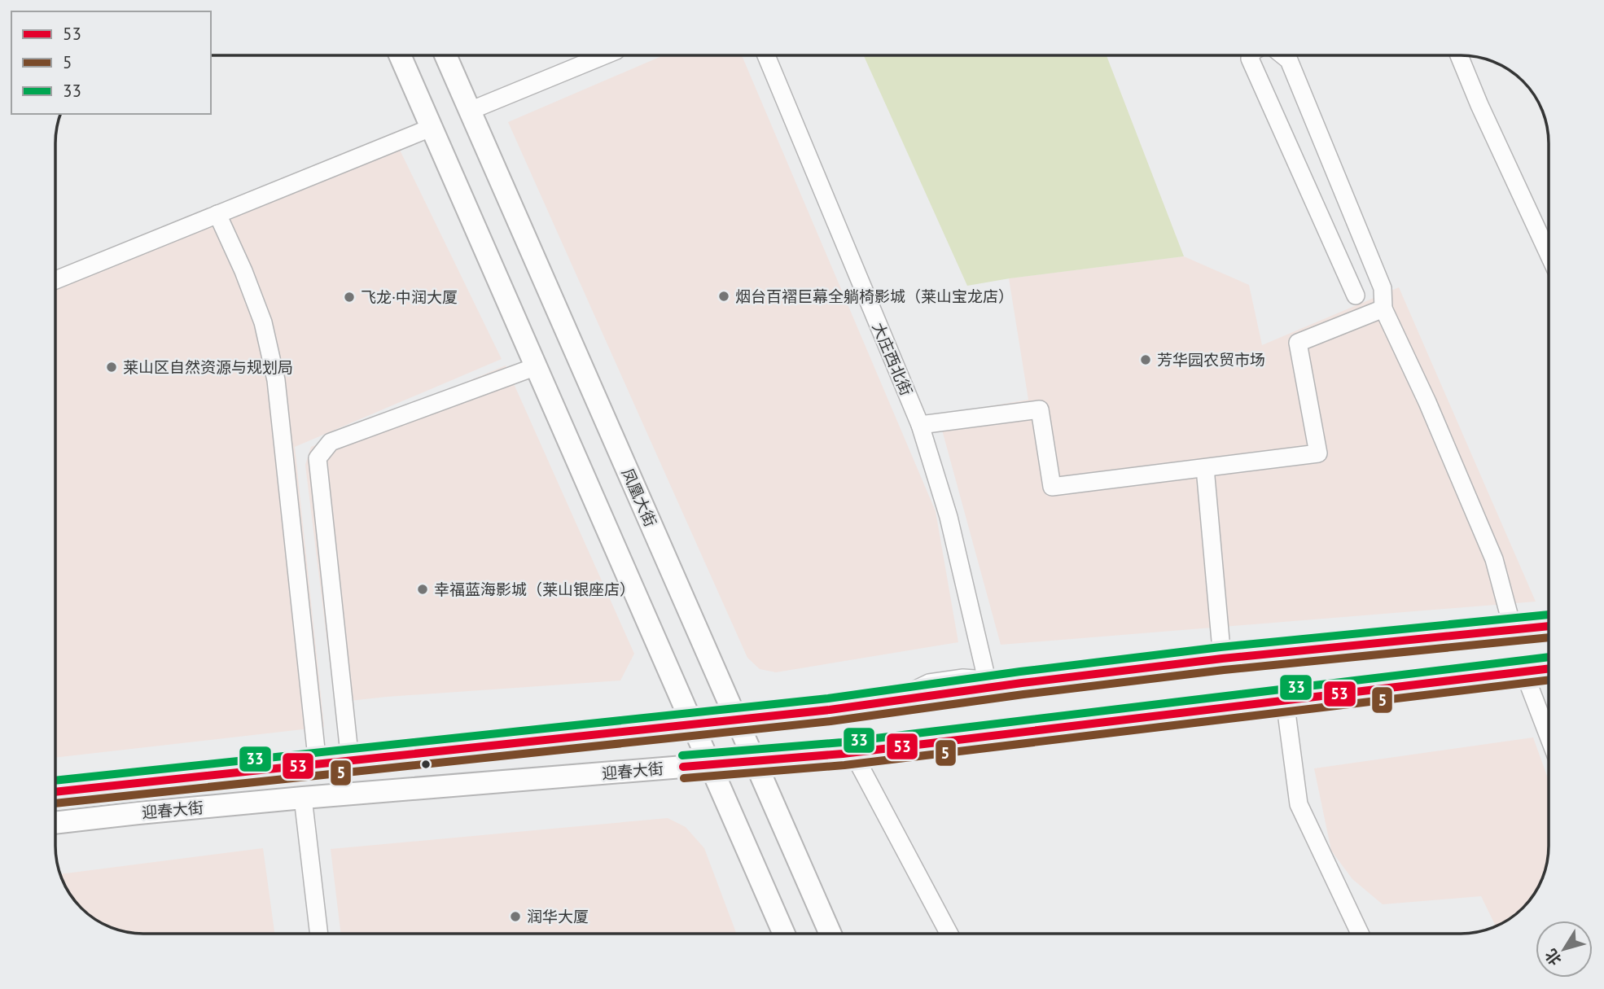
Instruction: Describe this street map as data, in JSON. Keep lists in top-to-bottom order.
{
  "streets": {
    "main road": ["凤凰大街", "迎春大街"],
    "street": ["大庄西北街"]
  },
  "crossings": [
    ["凤凰大街", "迎春大街"]
  ],
  "places": [
    "烟台百褶巨幕全躺椅影城（莱山宝龙店）",
    "飞龙·中润大厦",
    "芳华园农贸市场",
    "莱山区自然资源与规划局",
    "幸福蓝海影城（莱山银座店）",
    "润华大厦"
  ],
  "lines": ["transit line 33", "transit line 53", "transit line 5"],
  "legend": ["53", "5", "33"],
  "north": "bottom left"
}
